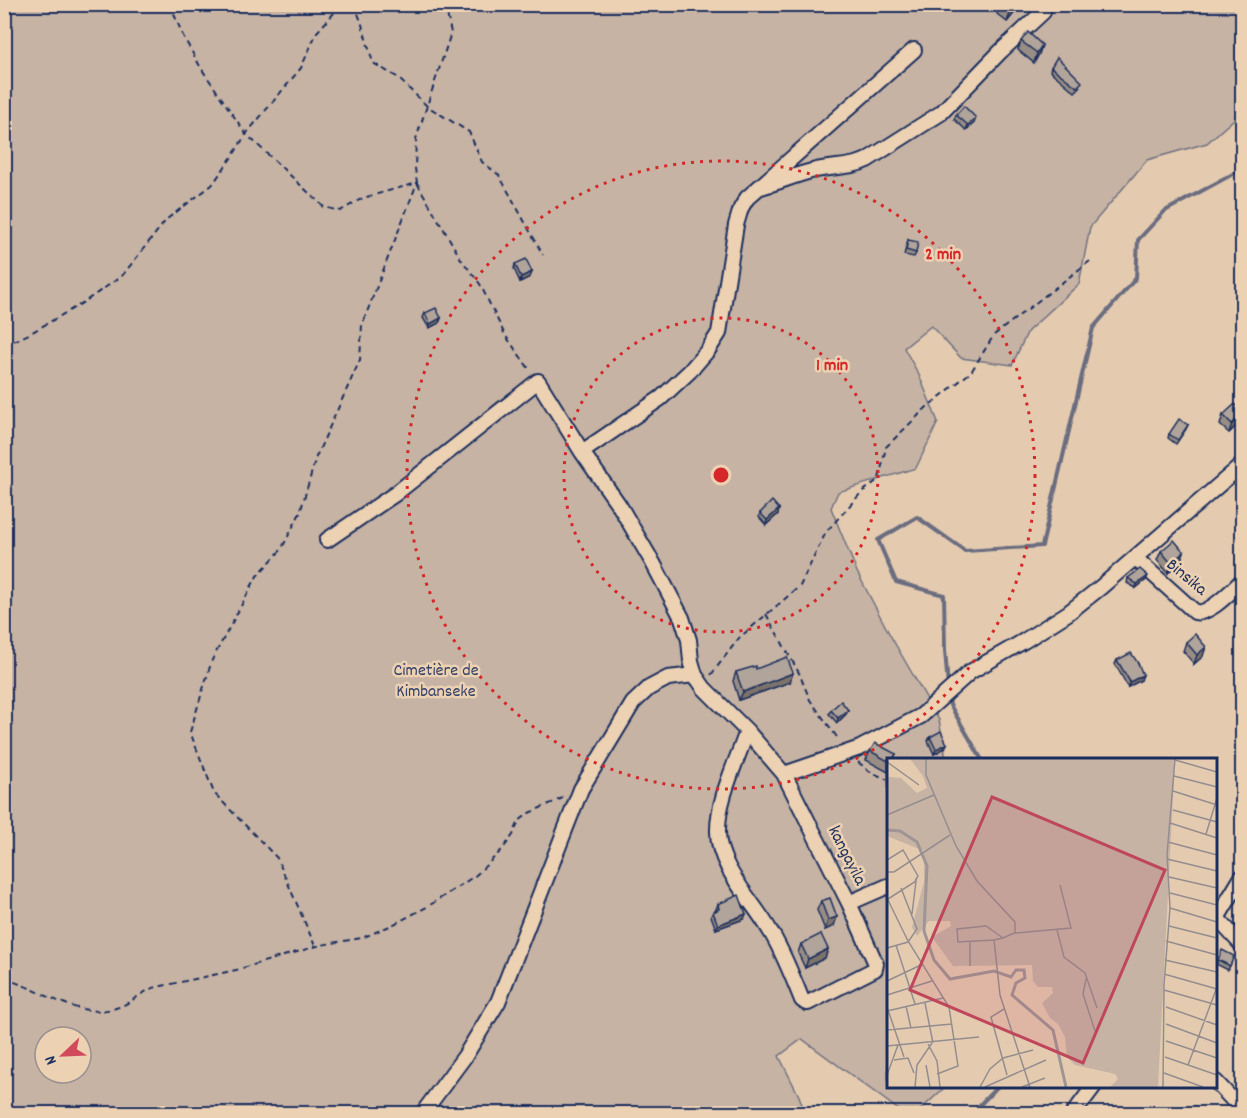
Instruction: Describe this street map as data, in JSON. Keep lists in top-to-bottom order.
{
  "streets": {
    "street": ["Binsika", "kangayila"]
  },
  "parks": ["Cimetière de Kimbanseke"],
  "north": "bottom left",
  "rings": ["2 min", "1 min"]
}
